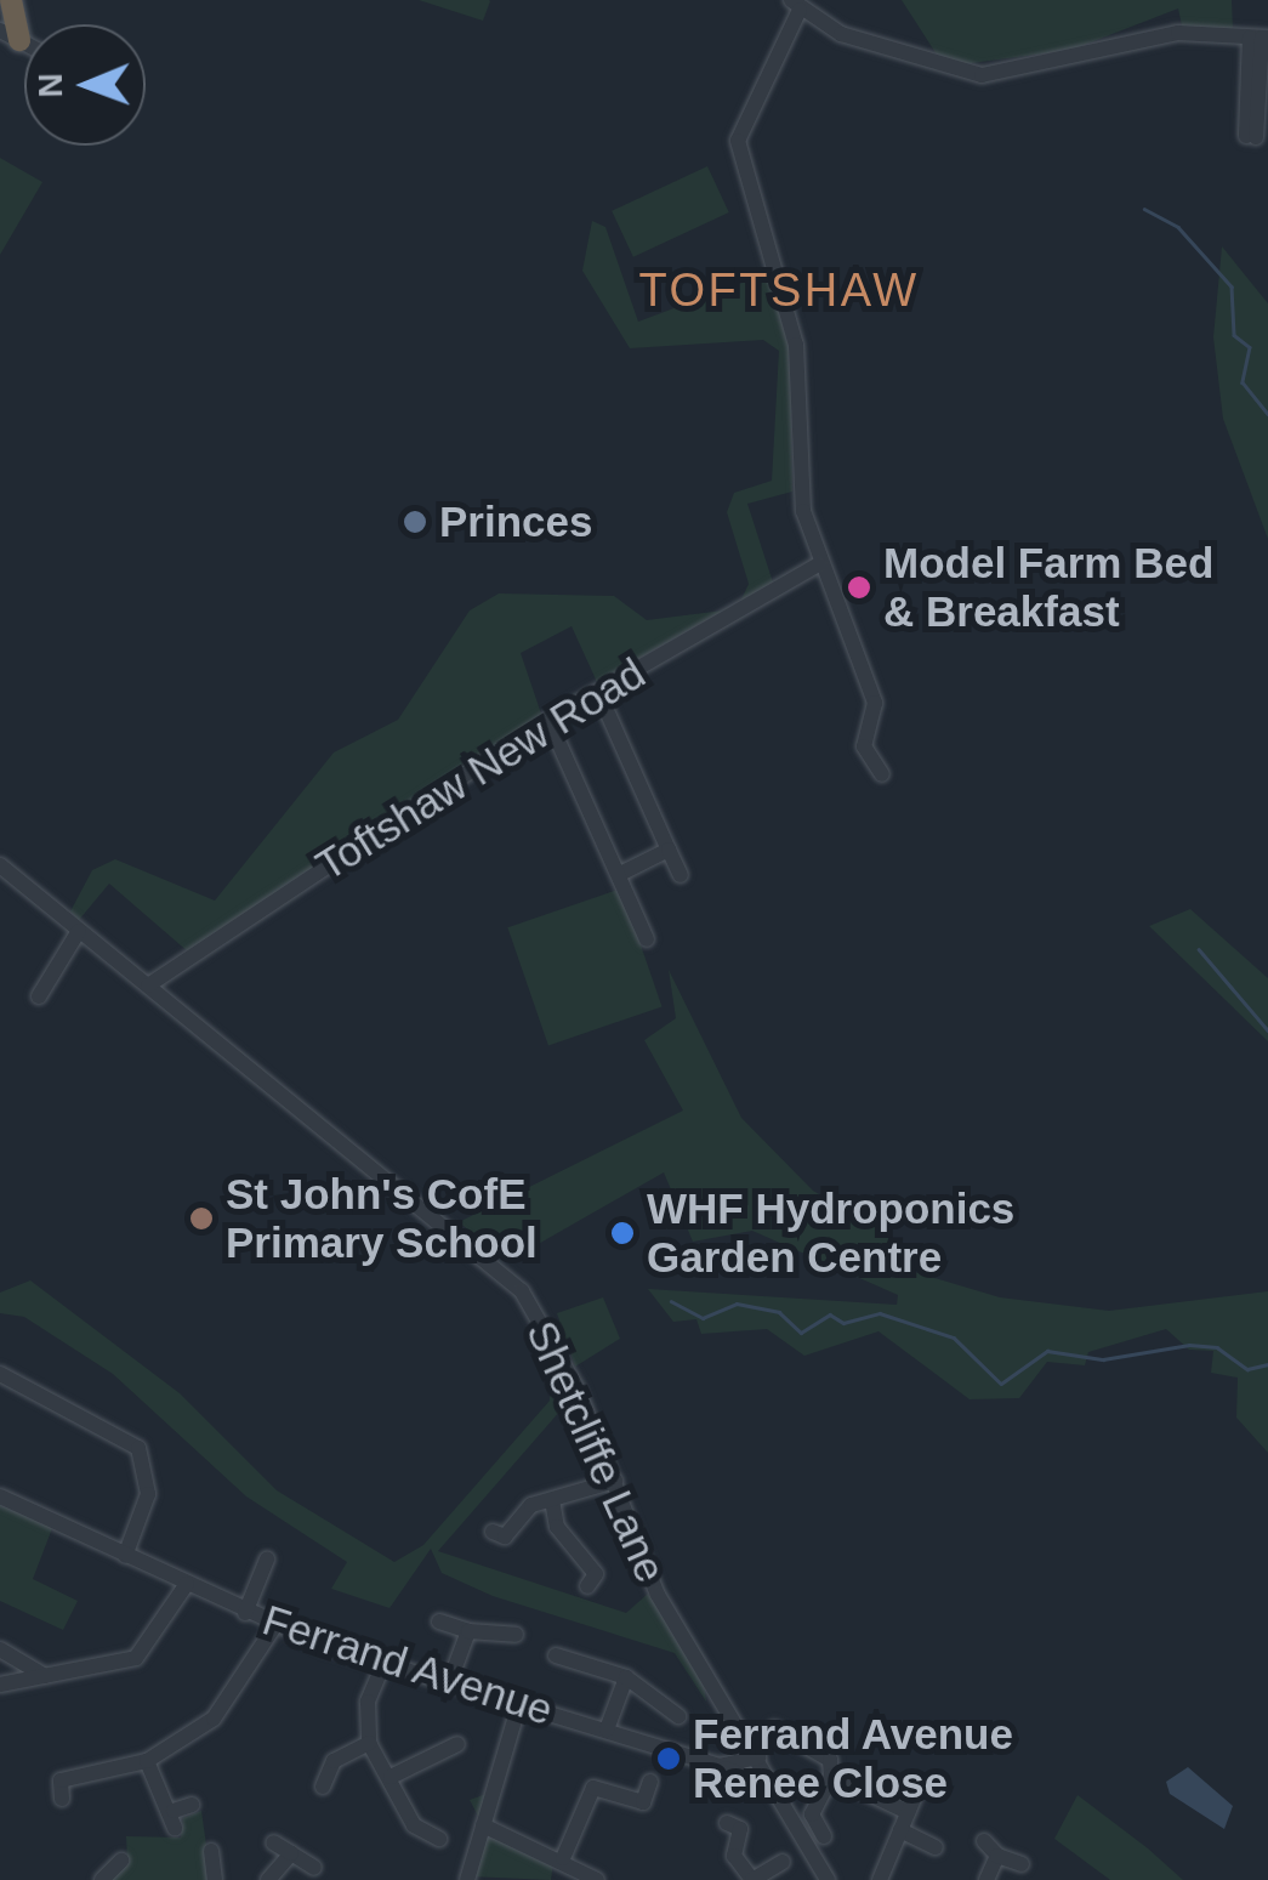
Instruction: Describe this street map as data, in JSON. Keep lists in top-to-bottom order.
{
  "streets": {
    "street": ["Toftshaw New Road", "Shetcliffe Lane", "Ferrand Avenue"]
  },
  "crossings": [
    ["Toftshaw New Road", "Shetcliffe Lane"],
    ["Shetcliffe Lane", "Ferrand Avenue"]
  ],
  "districts": ["TOFTSHAW"],
  "places": [
    "Princes",
    "Model Farm Bed & Breakfast",
    "St John's CofE Primary School",
    "WHF Hydroponics Garden Centre",
    "Ferrand Avenue Renee Close"
  ],
  "north": "left"
}
